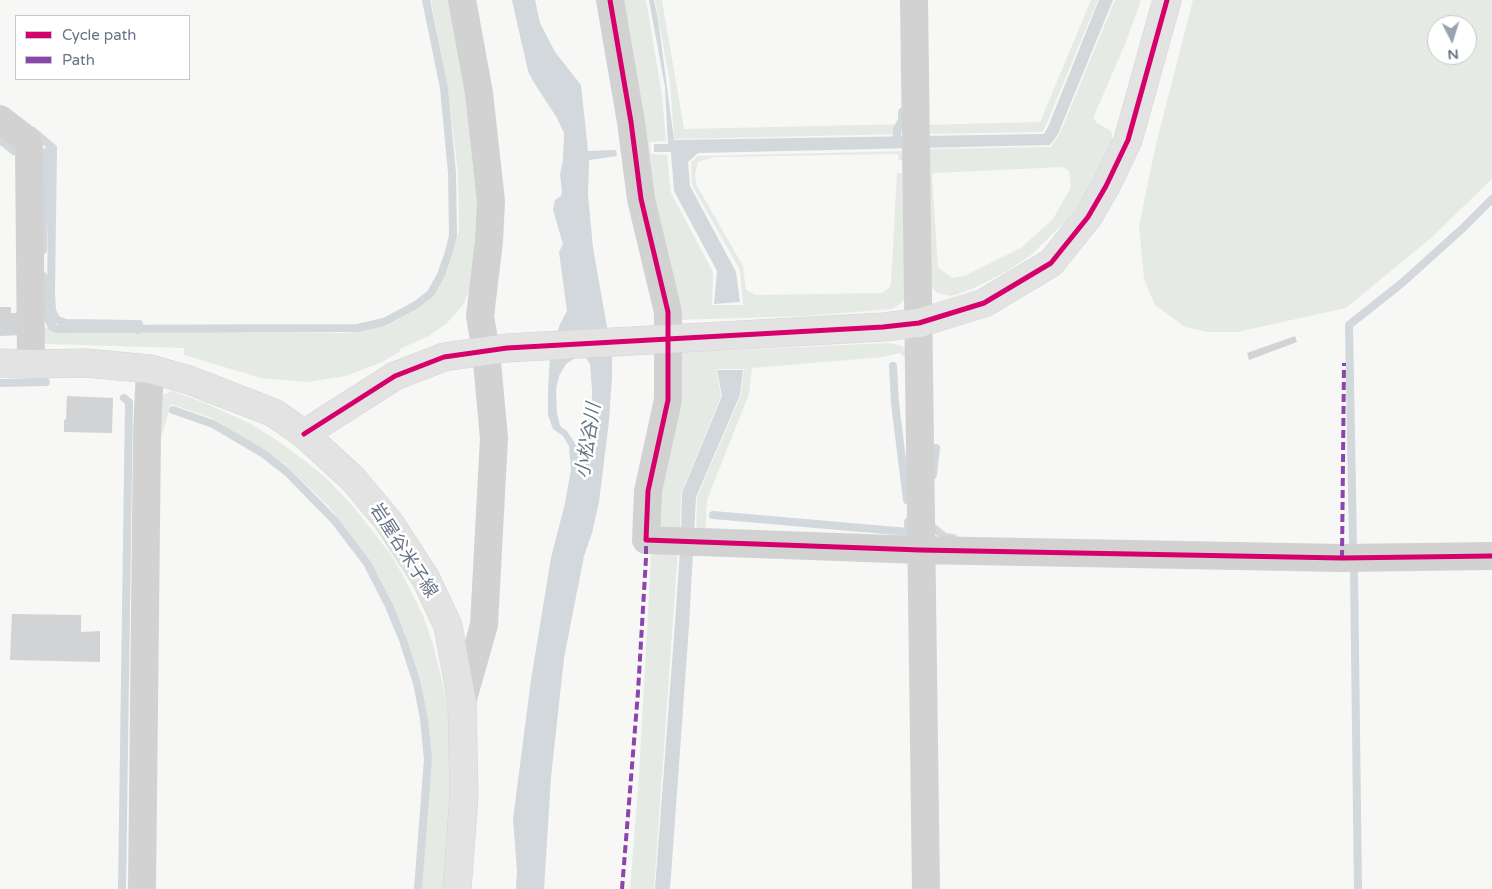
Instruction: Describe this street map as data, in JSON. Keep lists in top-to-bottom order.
{
  "streets": {
    "street": ["岩屋谷米子線"]
  },
  "water": ["小松谷川"],
  "legend": ["Cycle path", "Path"],
  "north": "bottom"
}
